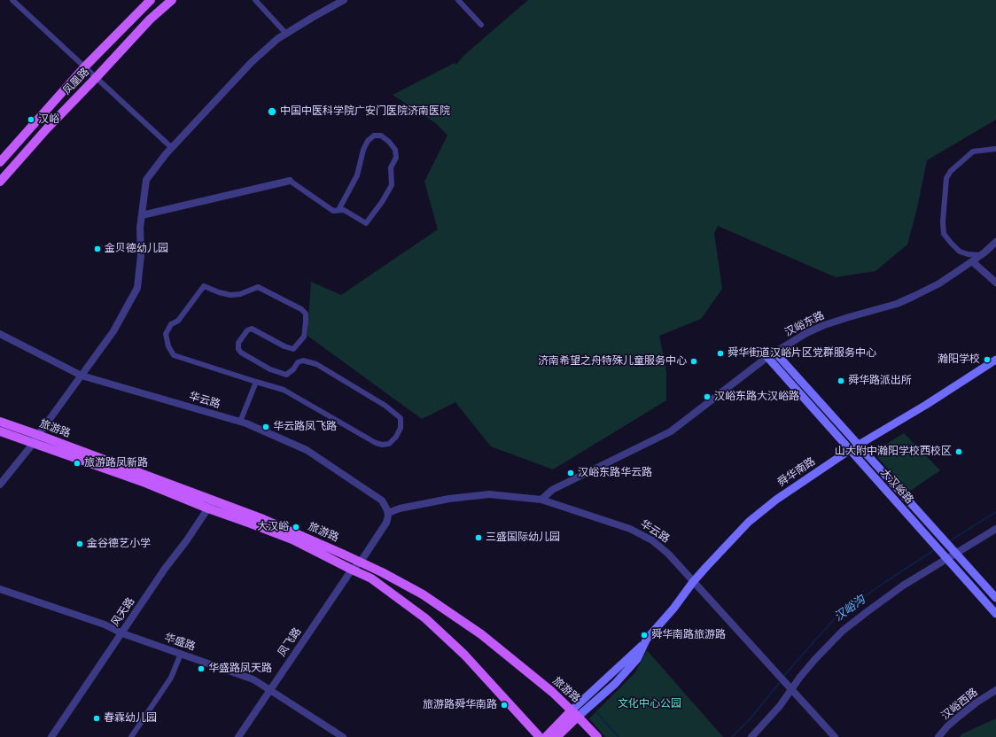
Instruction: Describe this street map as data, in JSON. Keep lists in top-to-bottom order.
{
  "streets": {
    "main road": [
      "凤凰路",
      "旅游路",
      "舜华南路",
      "大汉峪路"
    ],
    "street": [
      "汉峪东路",
      "华云路",
      "风天路",
      "华盛路",
      "凤飞路",
      "汉峪西路"
    ]
  },
  "crossings": [
    ["汉峪东路", "华云路"],
    ["汉峪东路", "大汉峪路"],
    ["华云路", "舜华南路"],
    ["旅游路", "舜华南路"],
    ["旅游路", "风天路"],
    ["旅游路", "凤飞路"],
    ["舜华南路", "大汉峪路"],
    ["风天路", "华盛路"],
    ["华盛路", "凤飞路"]
  ],
  "water": ["汉峪沟"],
  "parks": ["文化中心公园"],
  "places": [
    "中国中医科学院广安门医院济南医院",
    "汉峪",
    "金贝德幼儿园",
    "舜华街道汉峪片区党群服务中心",
    "瀚阳学校",
    "济南希望之舟特殊儿童服务中心",
    "舜华路派出所",
    "汉峪东路大汉峪路",
    "华云路凤飞路",
    "山大附中瀚阳学校西校区",
    "旅游路凤新路",
    "汉峪东路华云路",
    "大汉峪",
    "三盛国际幼儿园",
    "金谷德艺小学",
    "舜华南路旅游路",
    "华盛路凤天路",
    "旅游路舜华南路",
    "春霖幼儿园"
  ]
}
